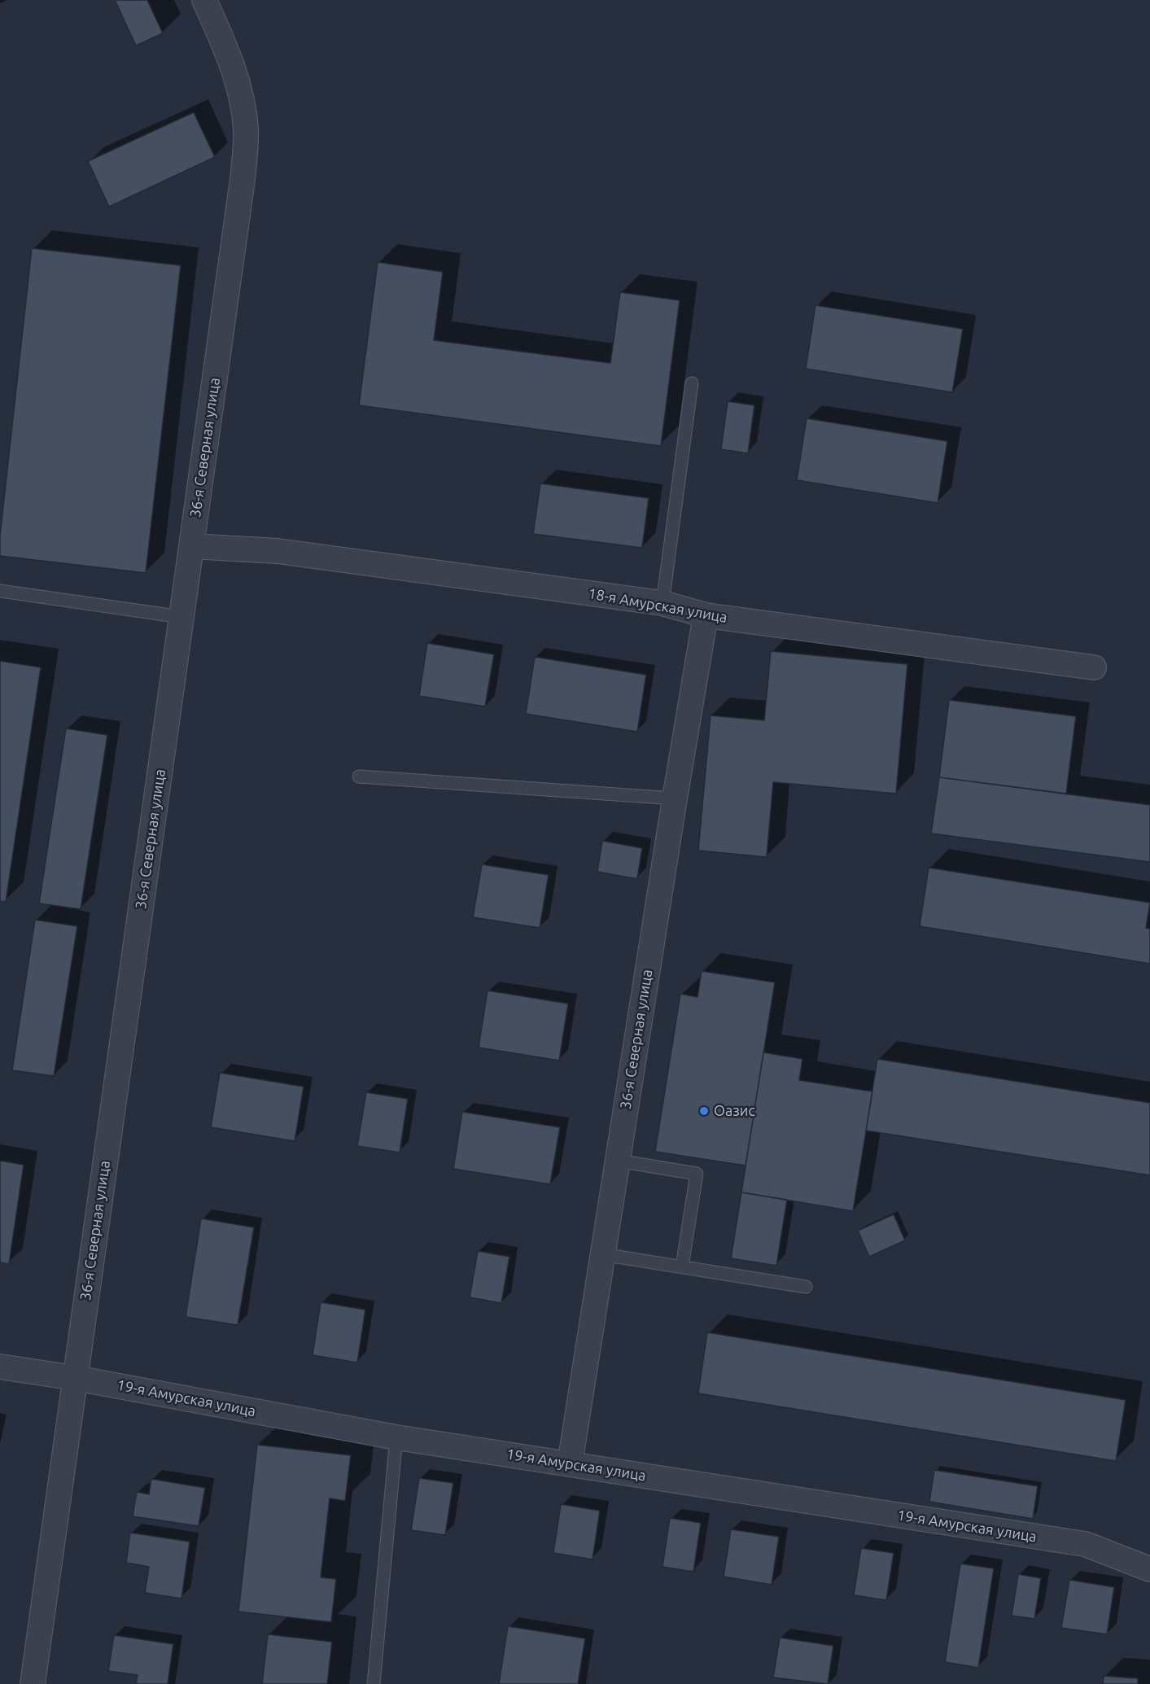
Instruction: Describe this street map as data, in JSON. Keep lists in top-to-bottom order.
{
  "streets": {
    "street": ["36-я Северная улица", "18-я Амурская улица", "19-я Амурская улица"]
  },
  "crossings": [
    ["36-я Северная улица", "18-я Амурская улица"],
    ["36-я Северная улица", "19-я Амурская улица"]
  ],
  "places": ["Оазис"]
}
